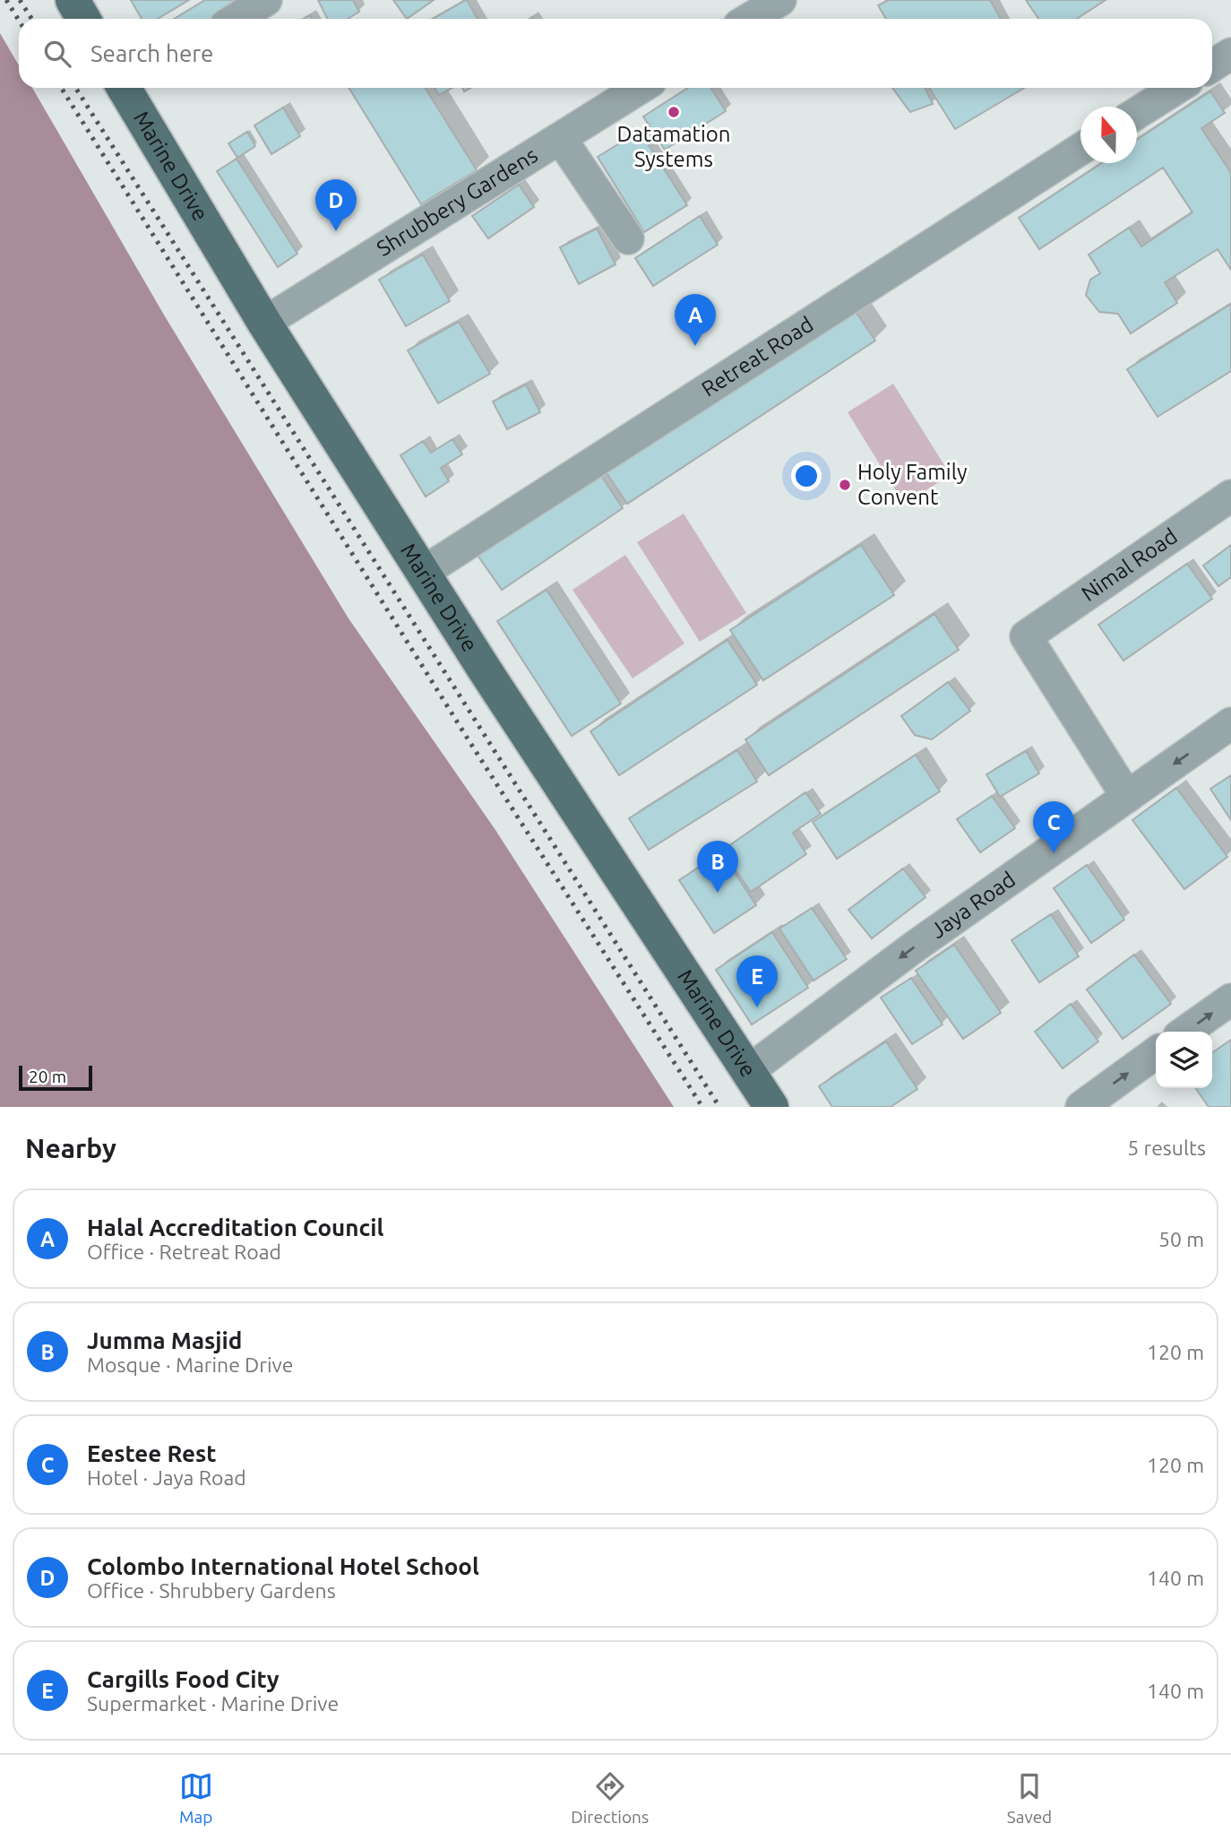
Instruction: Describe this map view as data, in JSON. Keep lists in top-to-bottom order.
{
  "streets": {
    "main road": ["Marine Drive"],
    "street": [
      "Shrubbery Gardens",
      "Retreat Road",
      "Nimal Road",
      "Jaya Road"
    ]
  },
  "crossings": [
    ["Marine Drive", "Shrubbery Gardens"],
    ["Marine Drive", "Retreat Road"],
    ["Marine Drive", "Jaya Road"],
    ["Nimal Road", "Jaya Road"]
  ],
  "one_way": ["Jaya Road"],
  "places": ["Datamation Systems", "Holy Family Convent"],
  "scale_bar": "20 m",
  "north": "top",
  "page": {
    "search": "Search here",
    "pins": [
      "D",
      "A",
      "C",
      "B",
      "E"
    ],
    "scale": "20 m",
    "heading": ["Nearby", "5 results"],
    "list": [
      {
        "mark": "A",
        "name": "Halal Accreditation Council",
        "note": "Office · Retreat Road",
        "value": "50 m"
      },
      {
        "mark": "B",
        "name": "Jumma Masjid",
        "note": "Mosque · Marine Drive",
        "value": "120 m"
      },
      {
        "mark": "C",
        "name": "Eestee Rest",
        "note": "Hotel · Jaya Road",
        "value": "120 m"
      },
      {
        "mark": "D",
        "name": "Colombo International Hotel School",
        "note": "Office · Shrubbery Gardens",
        "value": "140 m"
      },
      {
        "mark": "E",
        "name": "Cargills Food City",
        "note": "Supermarket · Marine Drive",
        "value": "140 m"
      }
    ],
    "nav": ["Map", "Directions", "Saved"]
  }
}
